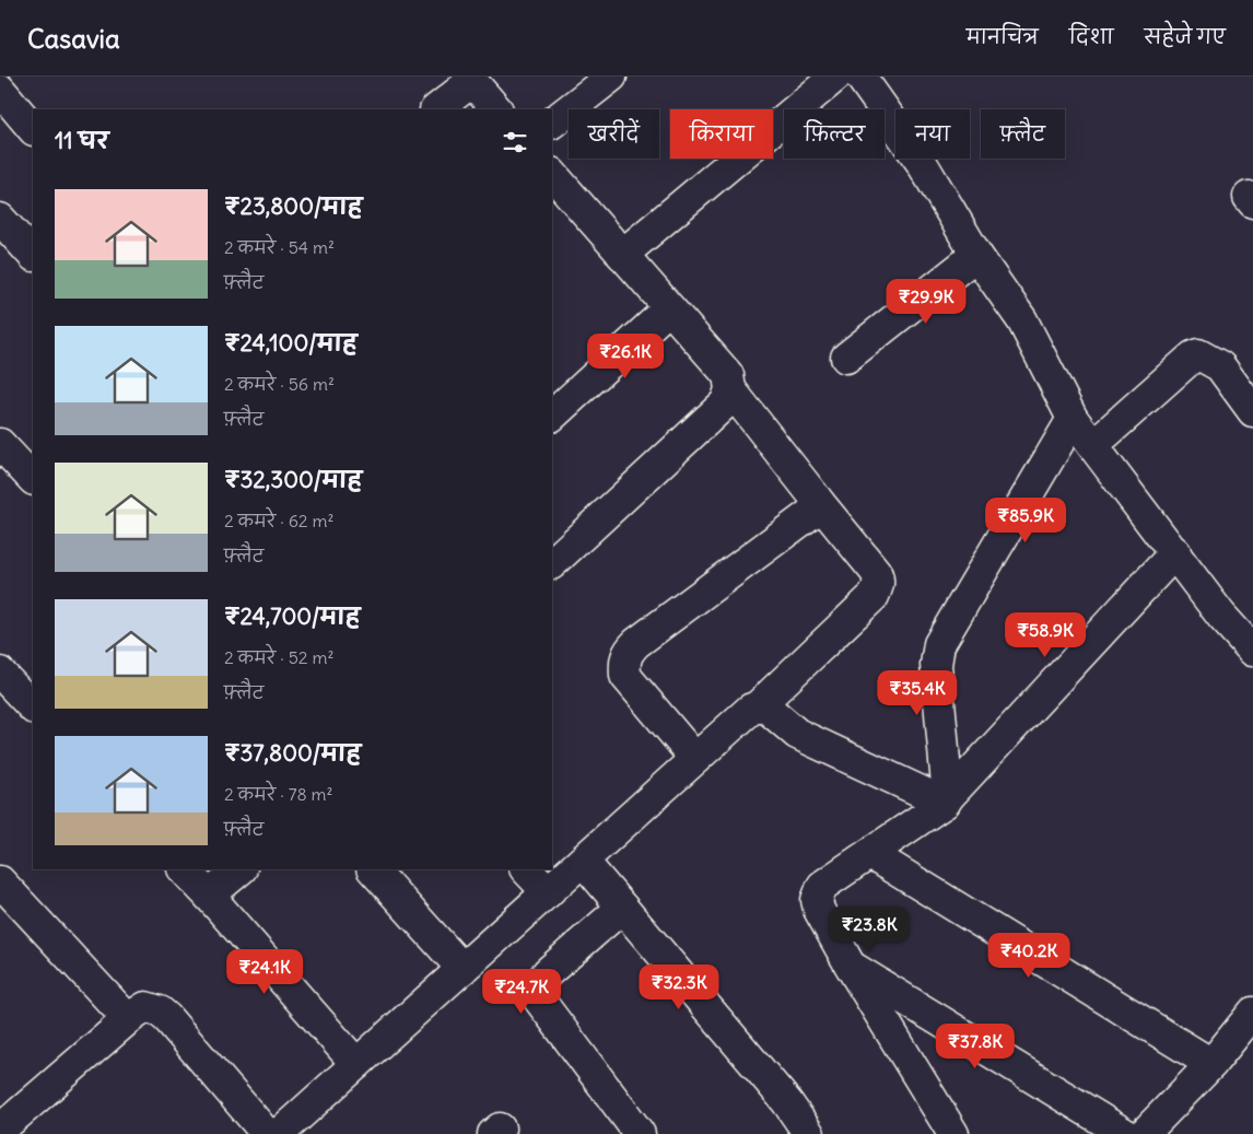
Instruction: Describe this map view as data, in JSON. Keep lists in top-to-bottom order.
{
  "page": {
    "header": "Casavia",
    "nav": ["मानचित्र", "दिशा", "सहेजे गए"],
    "chip": [
      "खरीदें",
      "किराया",
      "फ़िल्टर",
      "नया",
      "फ़्लैट"
    ],
    "heading": "11 घर",
    "list": [
      {
        "name": "₹23,800/माह",
        "note": "2 कमरे · 54 m² · फ़्लैट"
      },
      {
        "name": "₹24,100/माह",
        "note": "2 कमरे · 56 m² · फ़्लैट"
      },
      {
        "name": "₹32,300/माह",
        "note": "2 कमरे · 62 m² · फ़्लैट"
      },
      {
        "name": "₹24,700/माह",
        "note": "2 कमरे · 52 m² · फ़्लैट"
      },
      {
        "name": "₹37,800/माह",
        "note": "2 कमरे · 78 m² · फ़्लैट"
      }
    ],
    "price": [
      "₹29.9K",
      "₹26.1K",
      "₹85.9K",
      "₹58.9K",
      "₹35.4K",
      "₹23.8K",
      "₹40.2K",
      "₹24.1K",
      "₹32.3K",
      "₹24.7K",
      "₹37.8K"
    ]
  }
}
